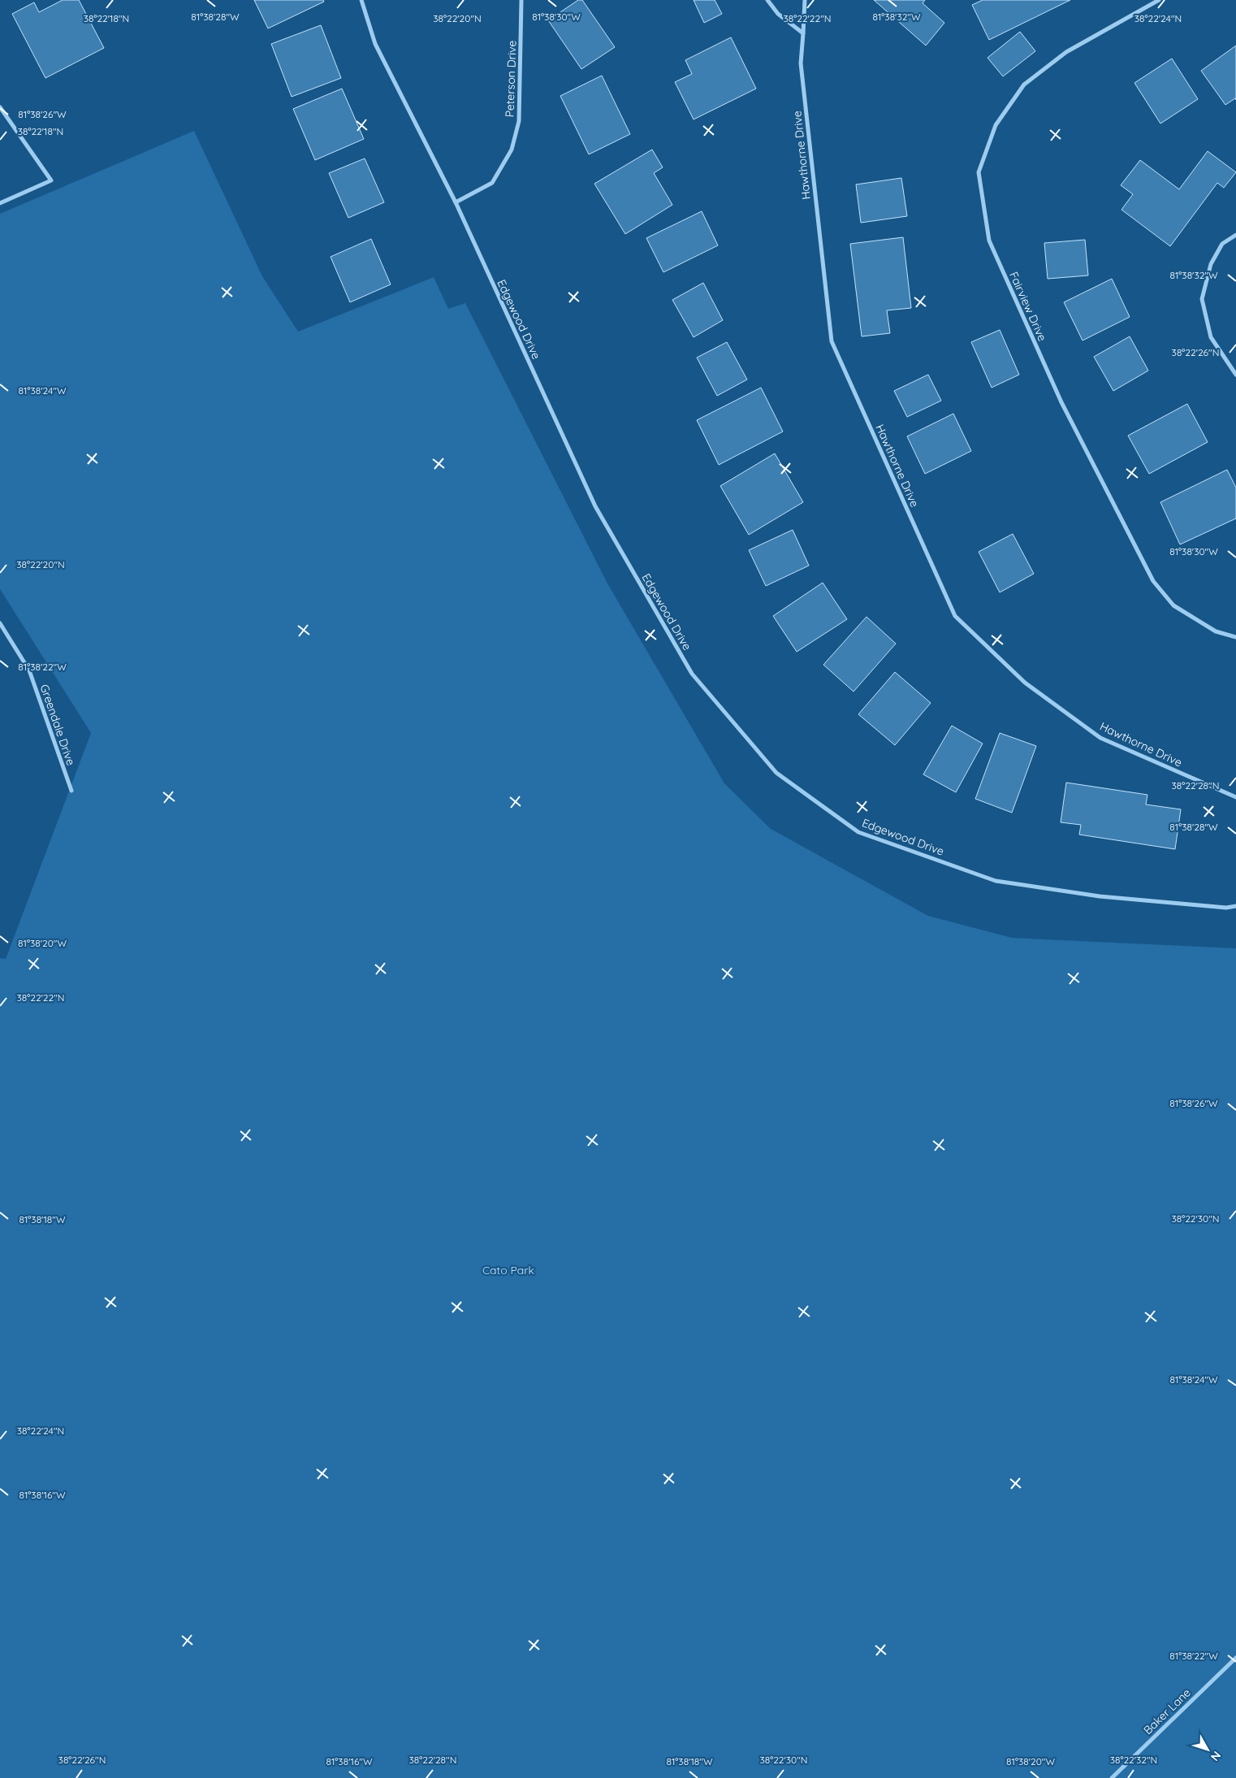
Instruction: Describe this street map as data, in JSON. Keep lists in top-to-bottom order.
{
  "streets": {
    "street": [
      "Peterson Drive",
      "Hawthorne Drive",
      "Fairview Drive",
      "Edgewood Drive",
      "Greendale Drive",
      "Baker Lane"
    ]
  },
  "crossings": [
    ["Peterson Drive", "Edgewood Drive"]
  ],
  "parks": ["Cato Park"],
  "north": "bottom right",
  "coordinates": [
    "81°38'28\"W",
    "81°38'30\"W",
    "81°38'32\"W",
    "38°22'22\"N",
    "38°22'18\"N",
    "38°22'20\"N",
    "38°22'24\"N",
    "81°38'26\"W",
    "38°22'26\"N",
    "81°38'24\"W",
    "81°38'22\"W",
    "38°22'28\"N",
    "81°38'20\"W",
    "38°22'30\"N",
    "81°38'18\"W",
    "81°38'16\"W",
    "38°22'32\"N"
  ]
}
